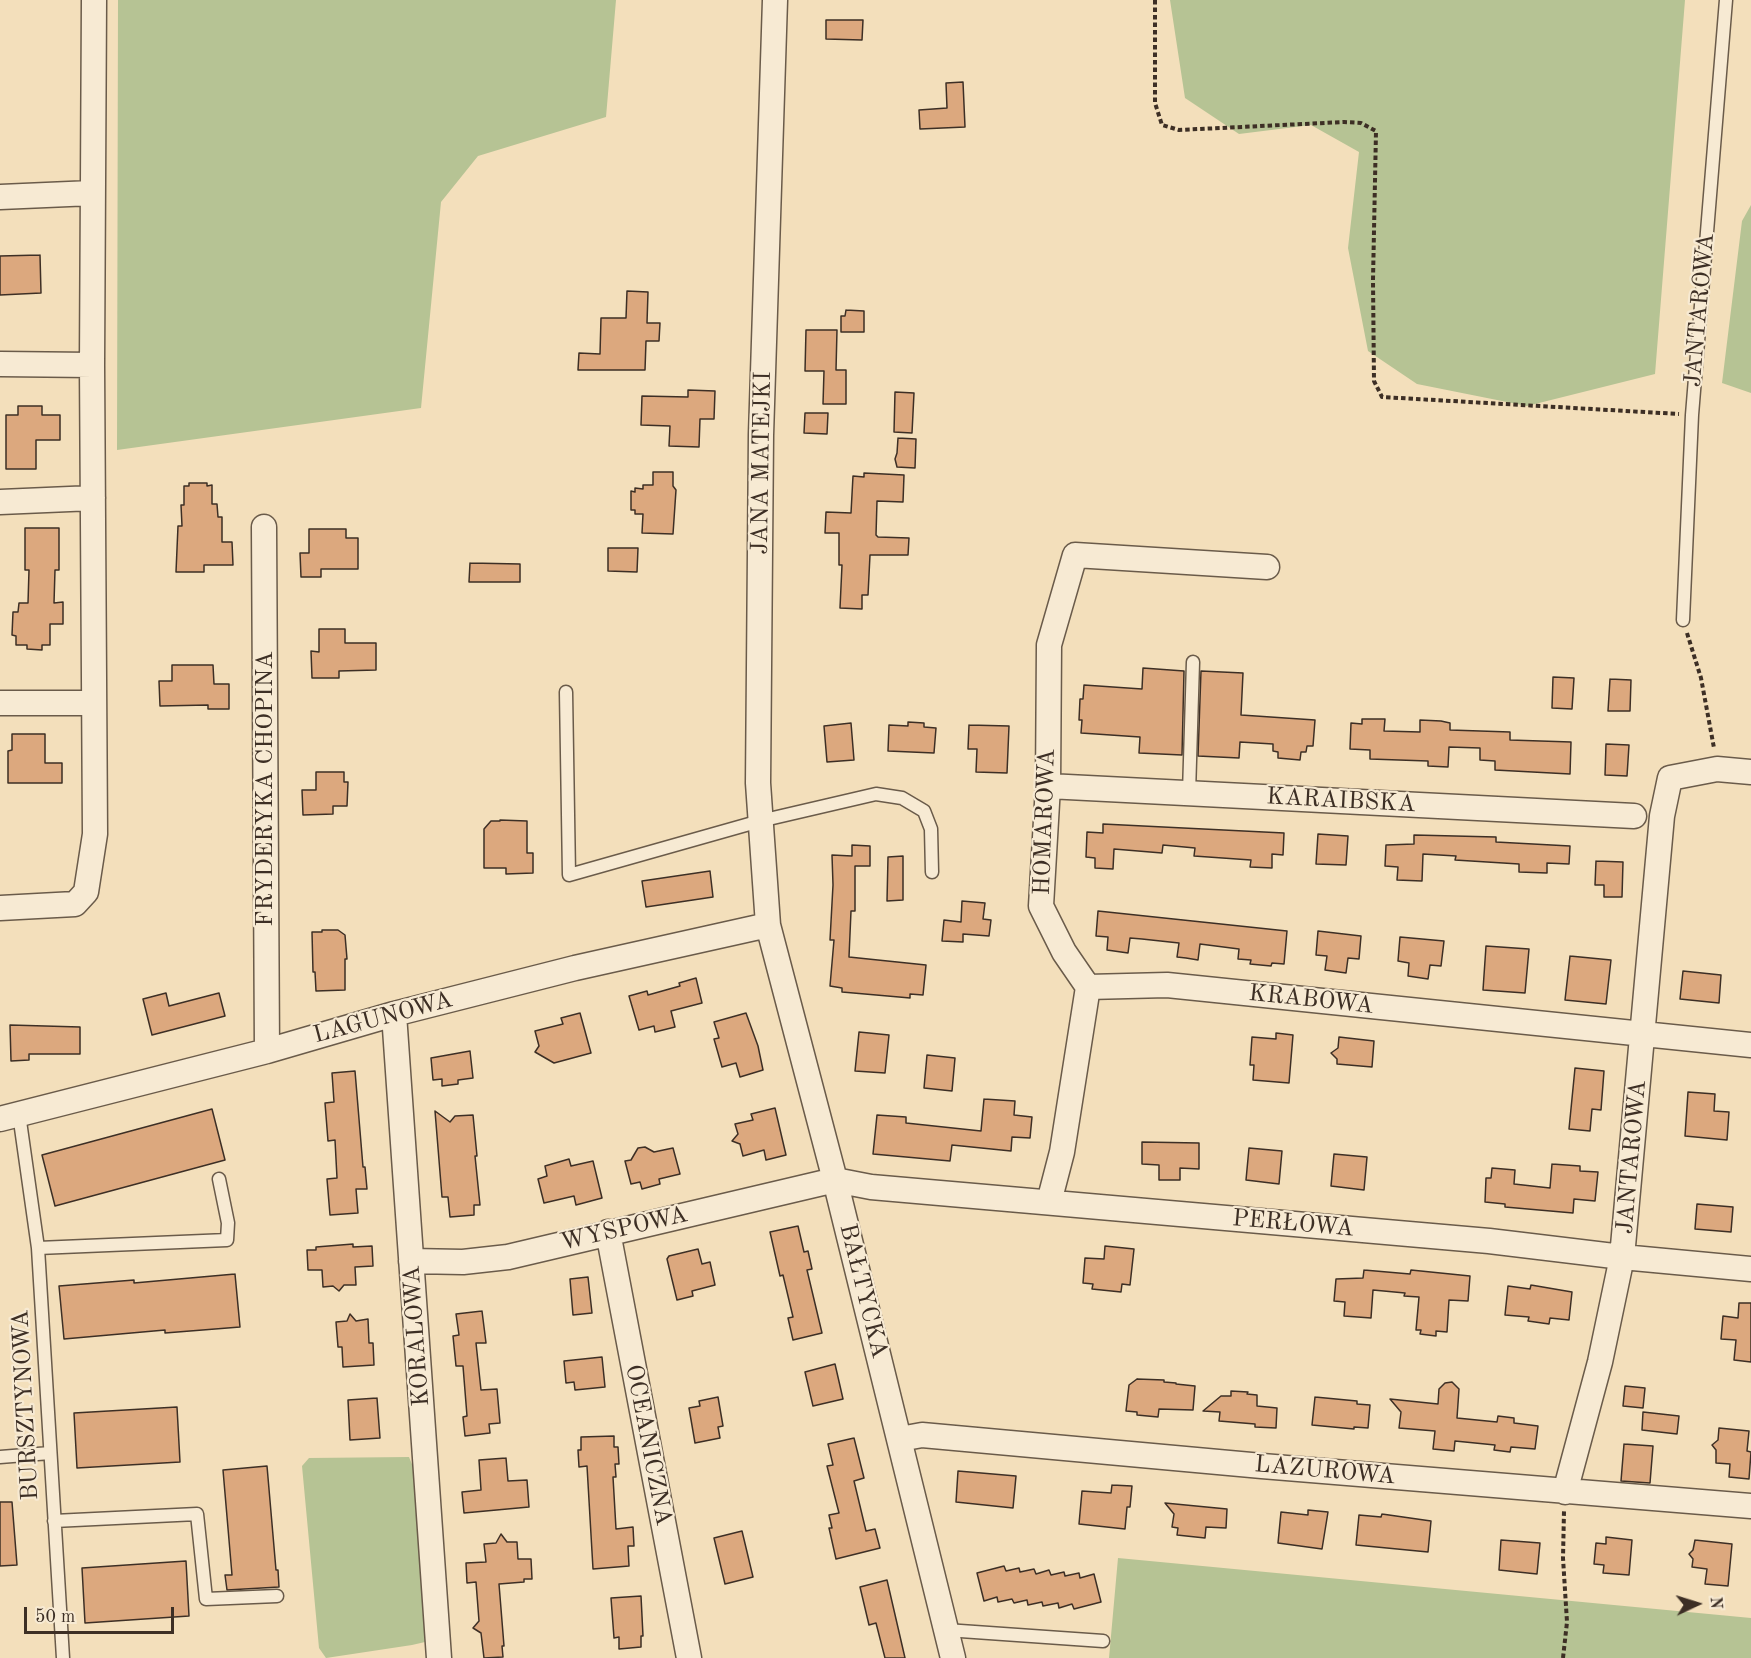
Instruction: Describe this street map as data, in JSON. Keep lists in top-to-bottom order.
{
  "streets": {
    "street": [
      "JANTAROWA",
      "JANA MATEJKI",
      "FRYDERYKA CHOPINA",
      "KARAIBSKA",
      "HOMAROWA",
      "KRABOWA",
      "LAGUNOWA",
      "PERŁOWA",
      "WYSPOWA",
      "BAŁTYCKA",
      "KORALOWA",
      "OCEANICZNA",
      "LAZUROWA"
    ],
    "lane": ["BURSZTYNOWA"]
  },
  "crossings": [
    ["JANTAROWA", "KRABOWA"],
    ["JANTAROWA", "PERŁOWA"],
    ["JANTAROWA", "LAZUROWA"],
    ["JANA MATEJKI", "LAGUNOWA"],
    ["JANA MATEJKI", "BAŁTYCKA"],
    ["FRYDERYKA CHOPINA", "LAGUNOWA"],
    ["KARAIBSKA", "HOMAROWA"],
    ["HOMAROWA", "KRABOWA"],
    ["LAGUNOWA", "BAŁTYCKA"],
    ["LAGUNOWA", "KORALOWA"],
    ["LAGUNOWA", "BURSZTYNOWA"],
    ["PERŁOWA", "WYSPOWA"],
    ["PERŁOWA", "BAŁTYCKA"],
    ["WYSPOWA", "BAŁTYCKA"],
    ["WYSPOWA", "KORALOWA"],
    ["WYSPOWA", "OCEANICZNA"],
    ["BAŁTYCKA", "LAZUROWA"]
  ],
  "scale_bar": "50 m",
  "north": "right"
}
